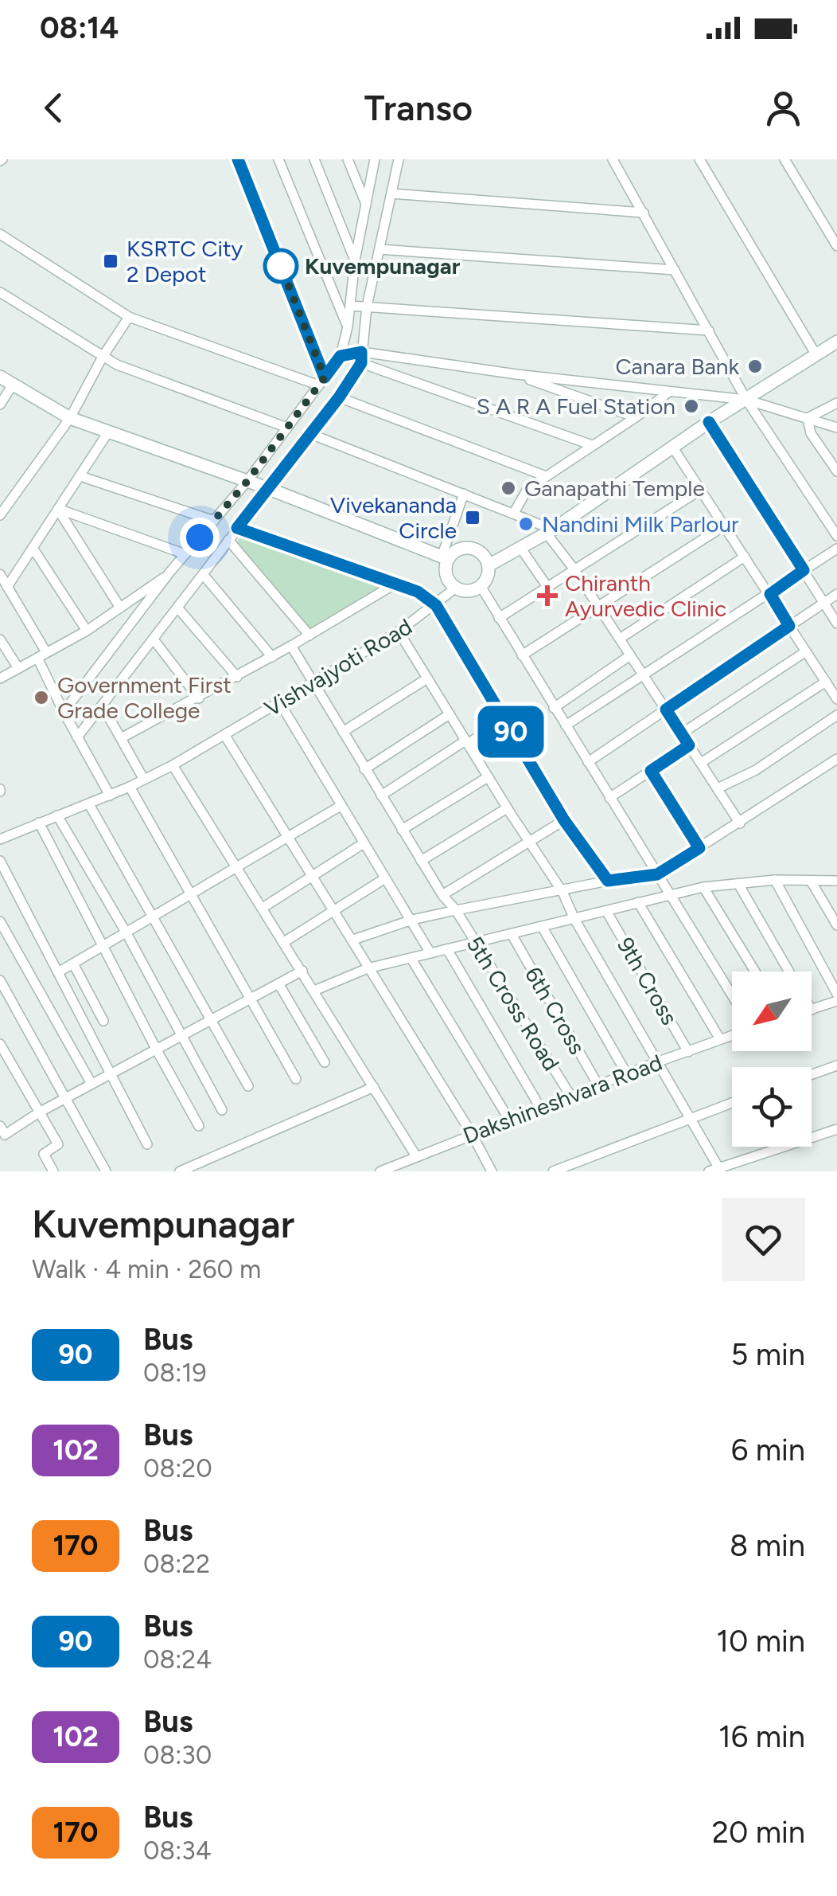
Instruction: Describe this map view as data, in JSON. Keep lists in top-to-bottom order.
{
  "streets": {
    "street": [
      "Vishvajyoti Road",
      "9th Cross",
      "5th Cross Road",
      "6th Cross",
      "Dakshineshvara Road"
    ]
  },
  "crossings": [
    ["Vishvajyoti Road", "5th Cross Road"],
    ["9th Cross", "Dakshineshvara Road"],
    ["5th Cross Road", "Dakshineshvara Road"],
    ["6th Cross", "Dakshineshvara Road"]
  ],
  "places": {
    "transit": ["KSRTC City 2 Depot", "Vivekananda Circle"],
    "other": [
      "Kuvempunagar",
      "Canara Bank",
      "S A R A Fuel Station",
      "Ganapathi Temple",
      "Nandini Milk Parlour",
      "Government First Grade College"
    ],
    "health": ["Chiranth Ayurvedic Clinic"]
  },
  "lines": ["bus line 90"],
  "north": "bottom left",
  "page": {
    "status": "08:14",
    "header": "Transo",
    "on_map": "90",
    "heading": ["Kuvempunagar", "Walk · 4 min · 260 m"],
    "list": [
      {
        "mark": "90",
        "name": "Bus",
        "note": "08:19",
        "value": "5 min"
      },
      {
        "mark": "102",
        "name": "Bus",
        "note": "08:20",
        "value": "6 min"
      },
      {
        "mark": "170",
        "name": "Bus",
        "note": "08:22",
        "value": "8 min"
      },
      {
        "mark": "90",
        "name": "Bus",
        "note": "08:24",
        "value": "10 min"
      },
      {
        "mark": "102",
        "name": "Bus",
        "note": "08:30",
        "value": "16 min"
      },
      {
        "mark": "170",
        "name": "Bus",
        "note": "08:34",
        "value": "20 min"
      }
    ]
  }
}
